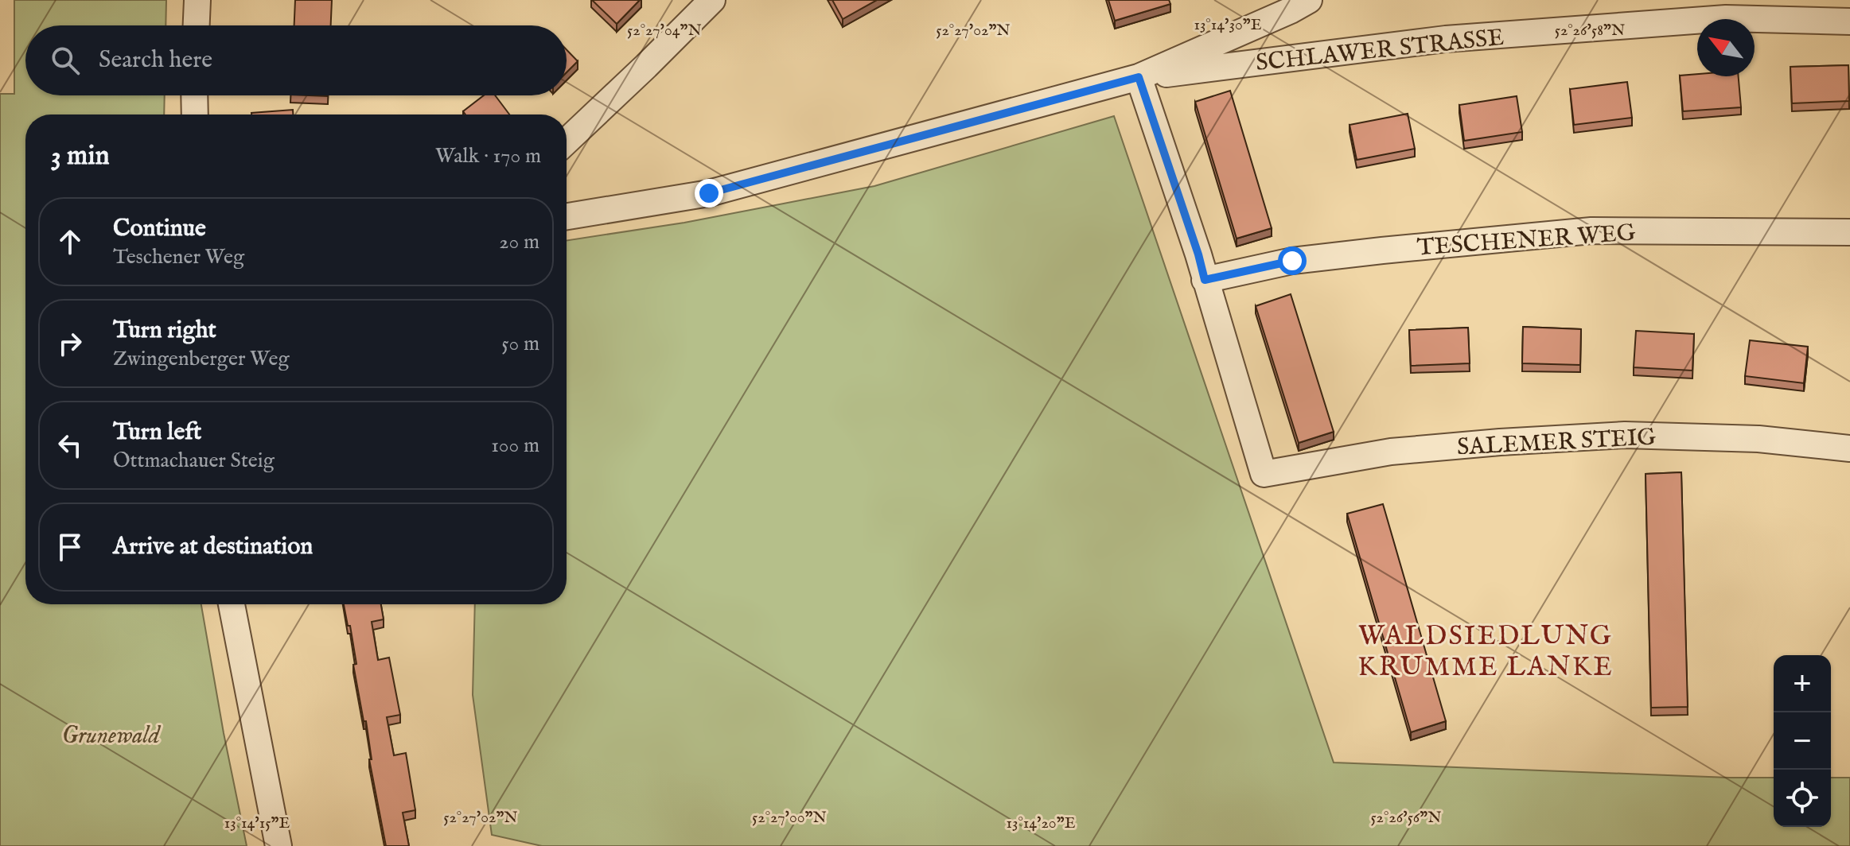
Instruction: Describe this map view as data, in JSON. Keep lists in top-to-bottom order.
{
  "streets": {
    "street": ["SCHLAWER STRASSE", "TESCHENER WEG", "SALEMER STEIG"]
  },
  "crossings": [
    ["TESCHENER WEG", "SALEMER STEIG"]
  ],
  "districts": ["WALDSIEDLUNG KRUMME LANKE"],
  "parks": ["Grunewald"],
  "north": "top left",
  "page": {
    "search": "Search here",
    "heading": ["3 min", "Walk · 170 m"],
    "list": [
      ["Continue", "Teschener Weg", "20 m"],
      ["Turn right", "Zwingenberger Weg", "50 m"],
      ["Turn left", "Ottmachauer Steig", "100 m"],
      "Arrive at destination"
    ],
    "map_buttons": ["+", "−"]
  },
  "coordinates": [
    "13°14'30\"E",
    "52°27'02\"N",
    "52°27'04\"N",
    "52°26'58\"N",
    "52°27'00\"N",
    "52°26'56\"N",
    "13°14'15\"E",
    "13°14'20\"E"
  ]
}
